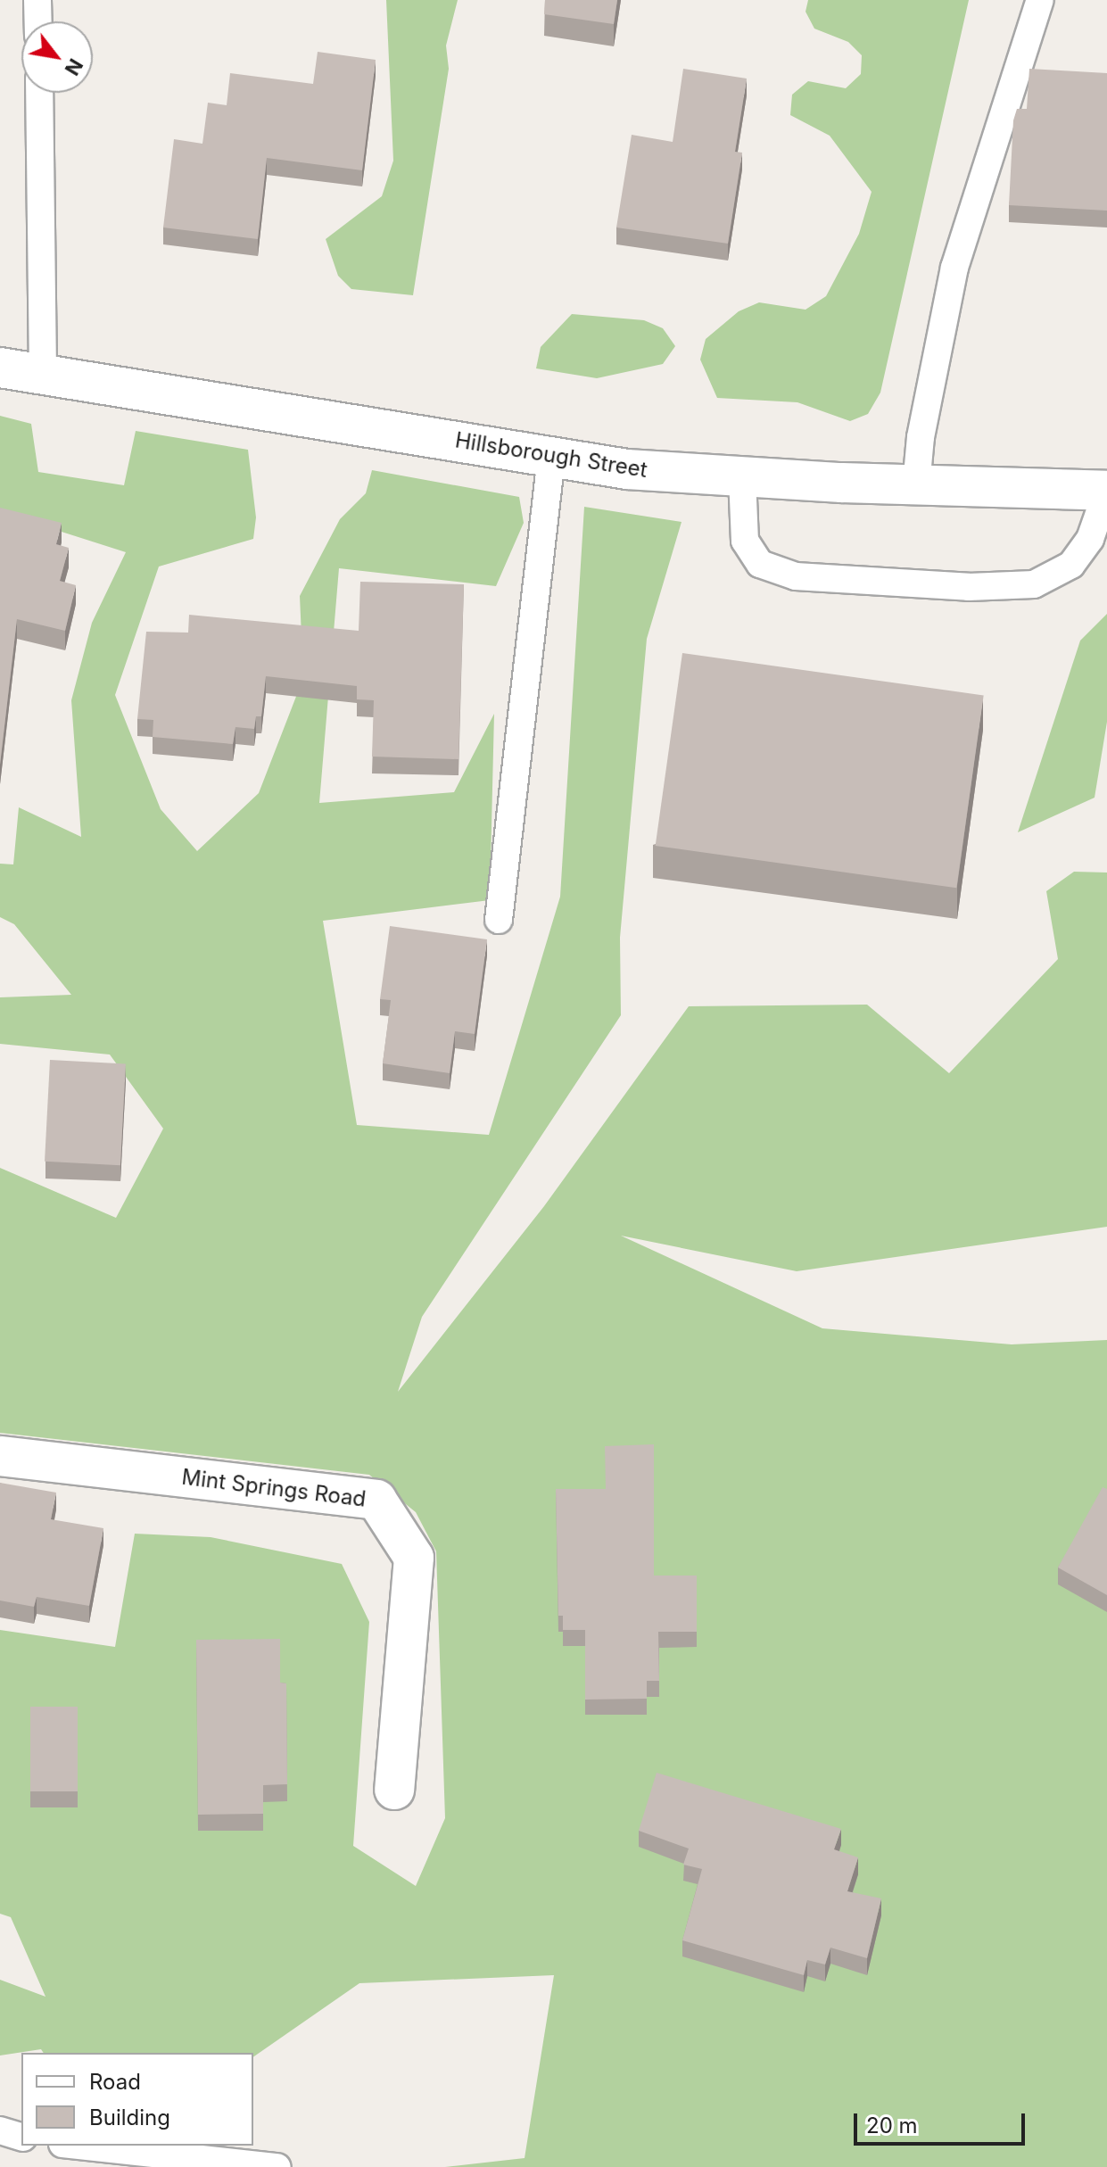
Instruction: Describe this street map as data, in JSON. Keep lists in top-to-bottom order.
{
  "streets": {
    "street": ["Hillsborough Street", "Mint Springs Road"]
  },
  "legend": ["Road", "Building"],
  "scale_bar": "20 m",
  "north": "bottom right"
}
